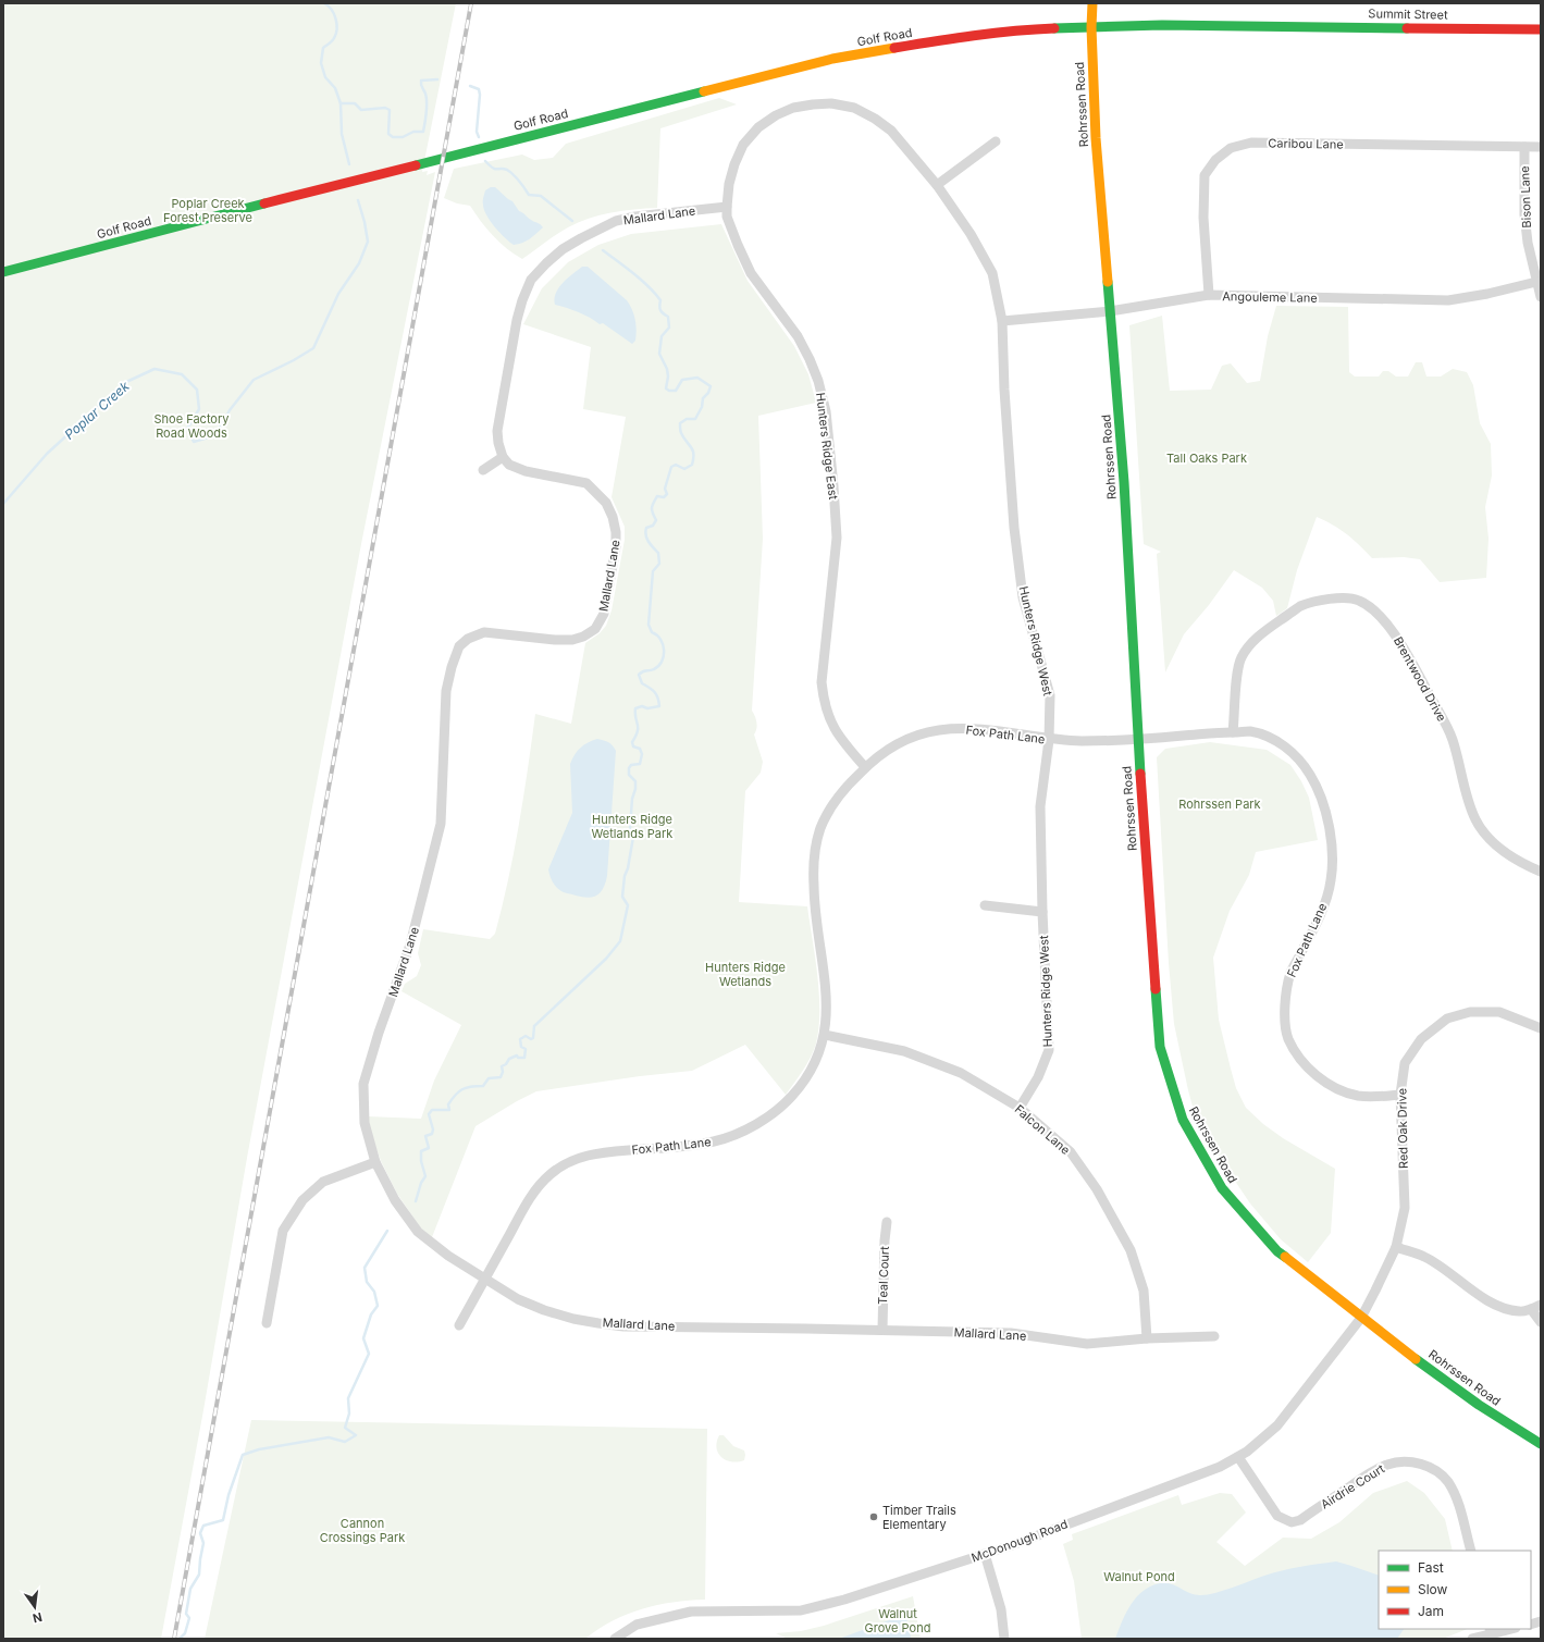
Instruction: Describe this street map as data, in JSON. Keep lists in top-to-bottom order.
{
  "streets": {
    "street": [
      "Summit Street",
      "Golf Road",
      "Rohrssen Road",
      "Caribou Lane",
      "Bison Lane",
      "Mallard Lane",
      "Angouleme Lane",
      "Hunters Ridge East",
      "Hunters Ridge West",
      "Brentwood Drive",
      "Fox Path Lane",
      "Red Oak Drive",
      "Falcon Lane",
      "Teal Court",
      "Airdrie Court",
      "McDonough Road"
    ]
  },
  "crossings": [
    ["Summit Street", "Golf Road"],
    ["Summit Street", "Rohrssen Road"],
    ["Golf Road", "Rohrssen Road"],
    ["Rohrssen Road", "Angouleme Lane"],
    ["Rohrssen Road", "Fox Path Lane"],
    ["Rohrssen Road", "Red Oak Drive"],
    ["Rohrssen Road", "McDonough Road"],
    ["Caribou Lane", "Bison Lane"],
    ["Caribou Lane", "Angouleme Lane"],
    ["Bison Lane", "Angouleme Lane"],
    ["Mallard Lane", "Hunters Ridge East"],
    ["Mallard Lane", "Fox Path Lane"],
    ["Mallard Lane", "Falcon Lane"],
    ["Mallard Lane", "Teal Court"],
    ["Angouleme Lane", "Hunters Ridge West"],
    ["Hunters Ridge East", "Hunters Ridge West"],
    ["Hunters Ridge East", "Fox Path Lane"],
    ["Hunters Ridge West", "Fox Path Lane"],
    ["Hunters Ridge West", "Falcon Lane"],
    ["Brentwood Drive", "Fox Path Lane"],
    ["Fox Path Lane", "Red Oak Drive"],
    ["Fox Path Lane", "Falcon Lane"],
    ["Red Oak Drive", "McDonough Road"],
    ["Airdrie Court", "McDonough Road"]
  ],
  "water": ["Poplar Creek"],
  "parks": [
    "Poplar Creek Forest Preserve",
    "Shoe Factory Road Woods",
    "Tall Oaks Park",
    "Rohrssen Park",
    "Hunters Ridge Wetlands Park",
    "Hunters Ridge Wetlands",
    "Cannon Crossings Park",
    "Walnut Pond",
    "Walnut Grove Pond"
  ],
  "places": ["Timber Trails Elementary"],
  "legend": ["Fast", "Slow", "Jam"],
  "north": "bottom"
}
